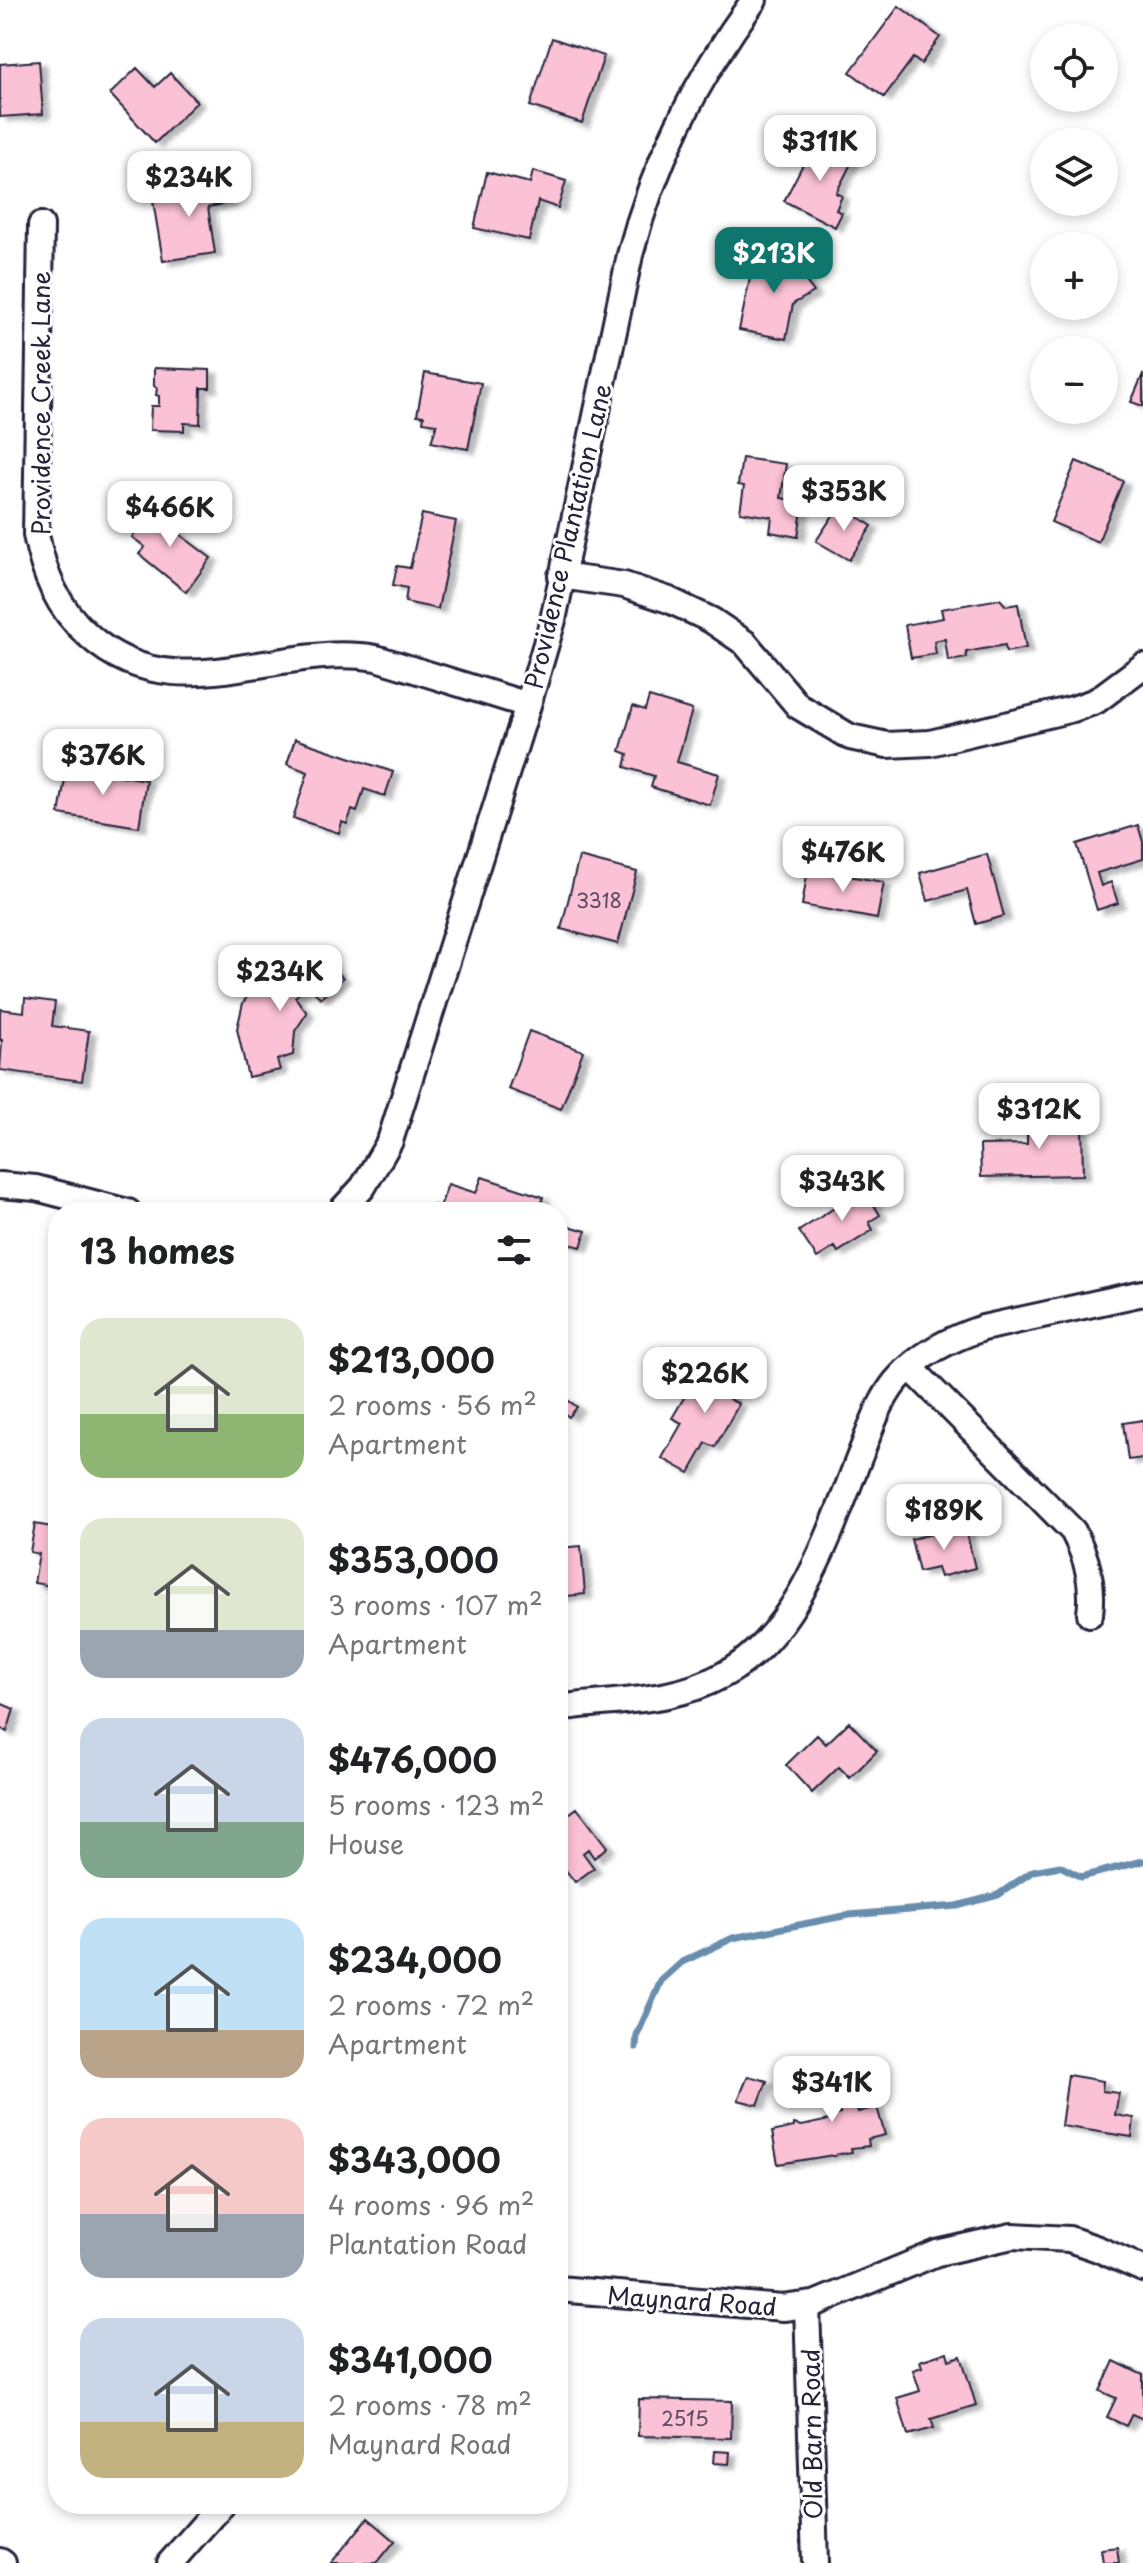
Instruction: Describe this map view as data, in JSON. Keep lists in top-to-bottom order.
{
  "streets": {
    "street": [
      "Providence Creek Lane",
      "Providence Plantation Lane",
      "Maynard Road",
      "Old Barn Road"
    ]
  },
  "crossings": [
    ["Providence Creek Lane", "Providence Plantation Lane"],
    ["Maynard Road", "Old Barn Road"]
  ],
  "house_numbers": ["3318", "2515"],
  "page": {
    "map_buttons": ["+", "−"],
    "price": [
      "$311K",
      "$234K",
      "$213K",
      "$353K",
      "$466K",
      "$376K",
      "$476K",
      "$234K",
      "$312K",
      "$343K",
      "$226K",
      "$189K",
      "$341K"
    ],
    "heading": "13 homes",
    "list": [
      {
        "name": "$213,000",
        "note": "2 rooms · 56 m² · Apartment"
      },
      {
        "name": "$353,000",
        "note": "3 rooms · 107 m² · Apartment"
      },
      {
        "name": "$476,000",
        "note": "5 rooms · 123 m² · House"
      },
      {
        "name": "$234,000",
        "note": "2 rooms · 72 m² · Apartment"
      },
      {
        "name": "$343,000",
        "note": "4 rooms · 96 m² · Plantation Road"
      },
      {
        "name": "$341,000",
        "note": "2 rooms · 78 m² · Maynard Road"
      }
    ]
  }
}
